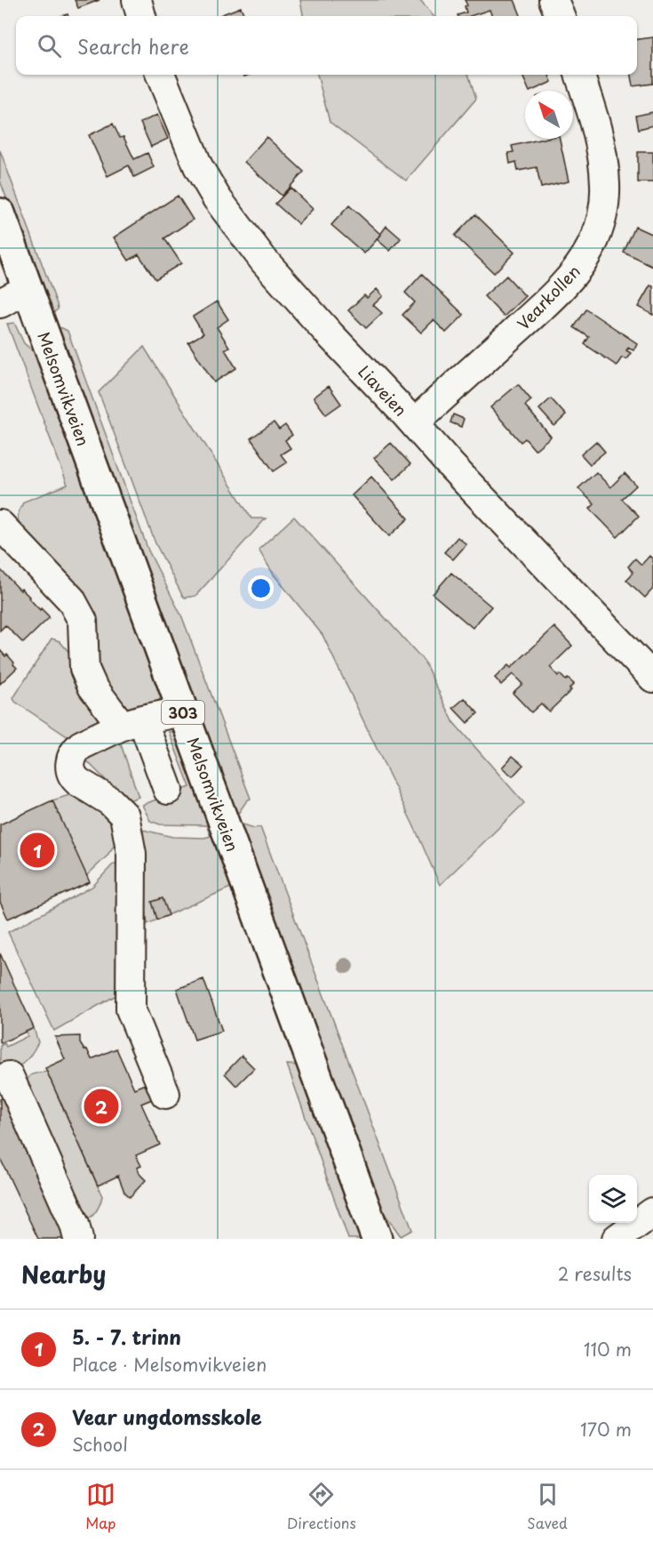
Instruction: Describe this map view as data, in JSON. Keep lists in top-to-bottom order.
{
  "streets": {
    "main road": ["Melsomvikveien", "303"],
    "street": ["Vearkollen", "Liaveien"]
  },
  "crossings": [
    ["Vearkollen", "Liaveien"]
  ],
  "north": "top left",
  "page": {
    "search": "Search here",
    "pins": ["1", "2"],
    "heading": ["Nearby", "2 results"],
    "list": [
      {
        "mark": "1",
        "name": "5. - 7. trinn",
        "note": "Place · Melsomvikveien",
        "value": "110 m"
      },
      {
        "mark": "2",
        "name": "Vear ungdomsskole",
        "note": "School",
        "value": "170 m"
      }
    ],
    "nav": ["Map", "Directions", "Saved"]
  }
}
